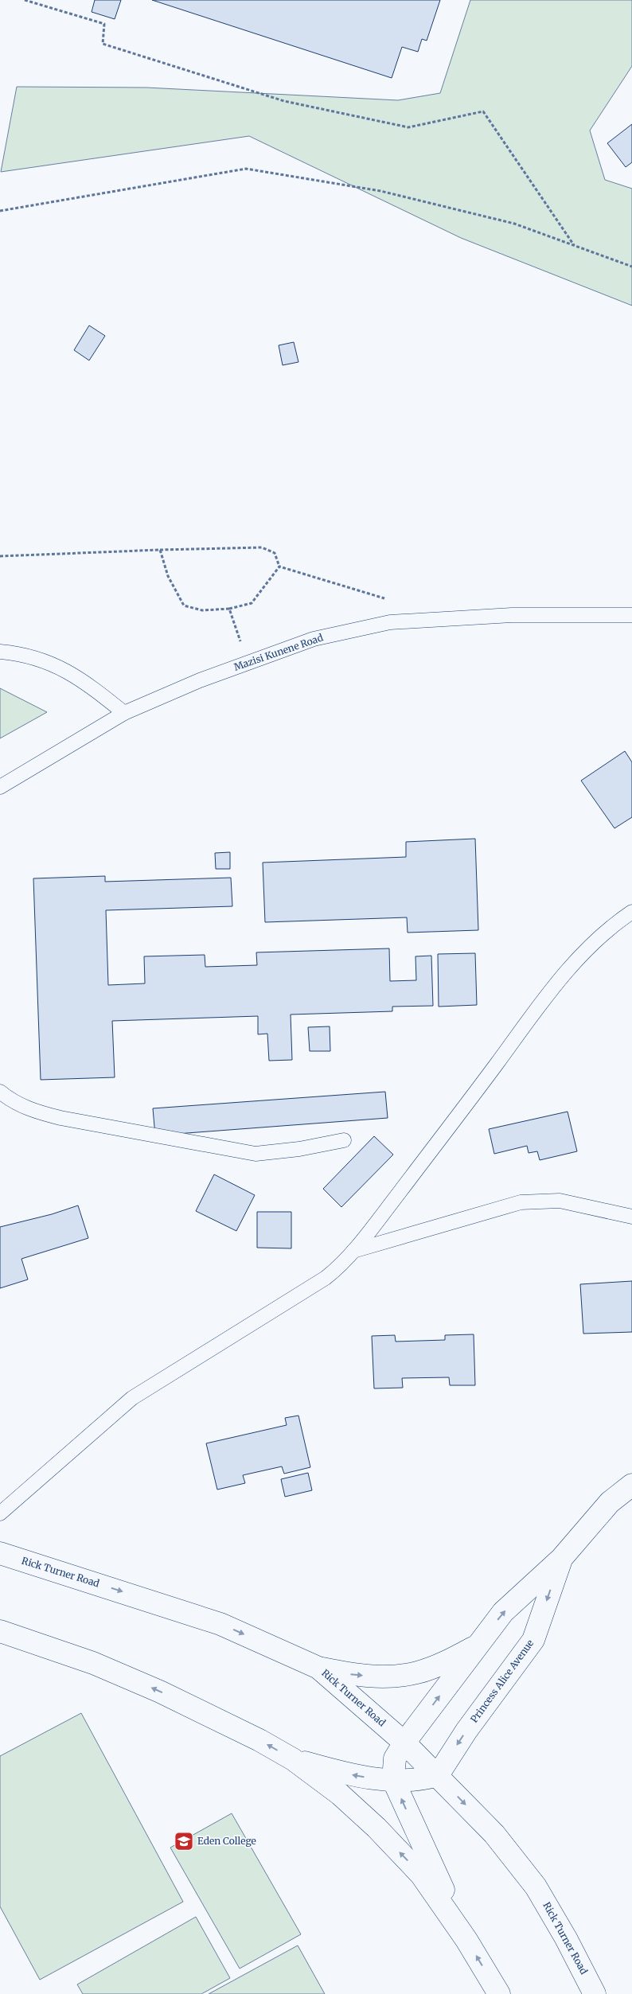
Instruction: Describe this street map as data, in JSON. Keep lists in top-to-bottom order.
{
  "streets": {
    "main road": ["Rick Turner Road", "Princess Alice Avenue"],
    "lane": ["Mazisi Kunene Road"]
  },
  "crossings": [
    ["Rick Turner Road", "Princess Alice Avenue"]
  ],
  "places": {
    "school or university": ["Eden College"]
  }
}
